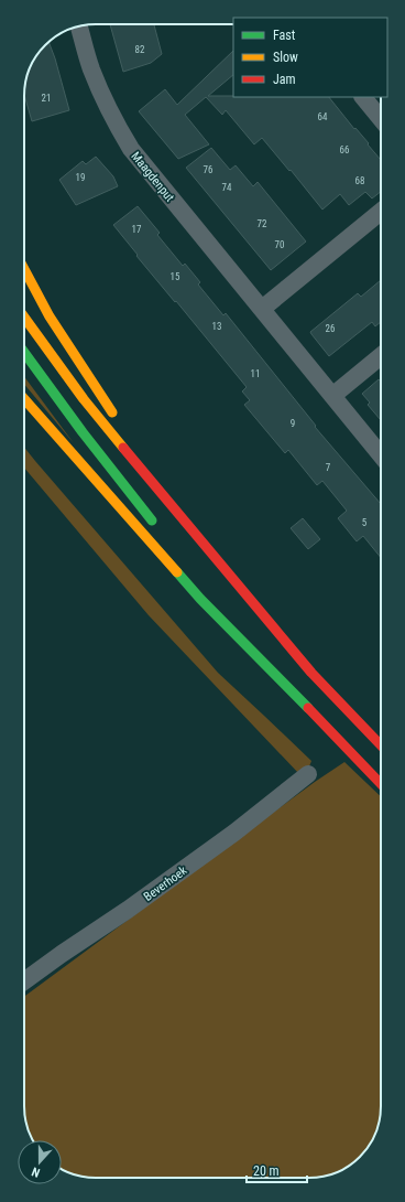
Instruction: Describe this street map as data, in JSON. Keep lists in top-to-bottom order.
{
  "streets": {
    "street": ["Maagdenput", "Beverhoek"]
  },
  "house_numbers": [
    "82",
    "21",
    "64",
    "66",
    "76",
    "19",
    "68",
    "74",
    "72",
    "17",
    "70",
    "15",
    "13",
    "26",
    "11",
    "9",
    "7",
    "5"
  ],
  "legend": ["Fast", "Slow", "Jam"],
  "scale_bar": "20 m",
  "north": "bottom"
}
